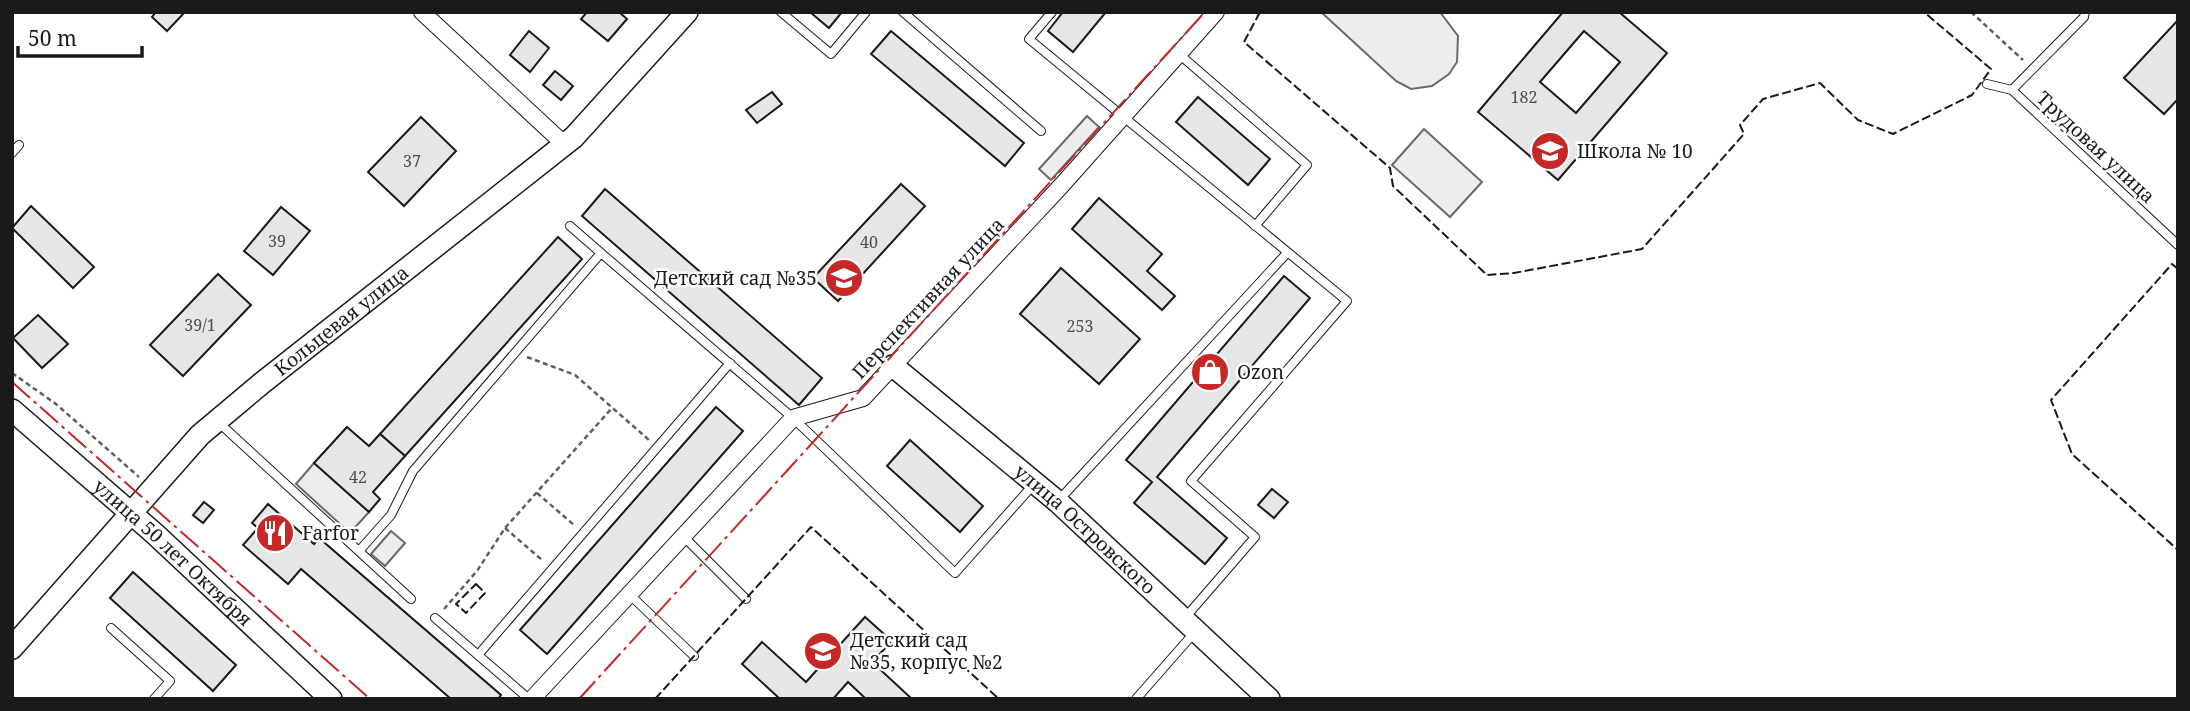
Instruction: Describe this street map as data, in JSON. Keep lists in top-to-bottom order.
{
  "streets": {
    "street": [
      "Перспективная улица",
      "Кольцевая улица",
      "улица Островского",
      "улица 50 лет Октября"
    ],
    "lane": ["Трудовая улица"]
  },
  "crossings": [
    ["Перспективная улица", "улица Островского"],
    ["Кольцевая улица", "улица 50 лет Октября"]
  ],
  "places": {
    "school or university": ["Школа № 10", "Детский сад №35", "Детский сад №35, корпус №2"],
    "shop": ["Ozon"],
    "restaurant": ["Farfor"]
  },
  "house_numbers": [
    "182",
    "37",
    "39",
    "40",
    "39/1",
    "253",
    "42"
  ],
  "scale_bar": "50 m"
}
